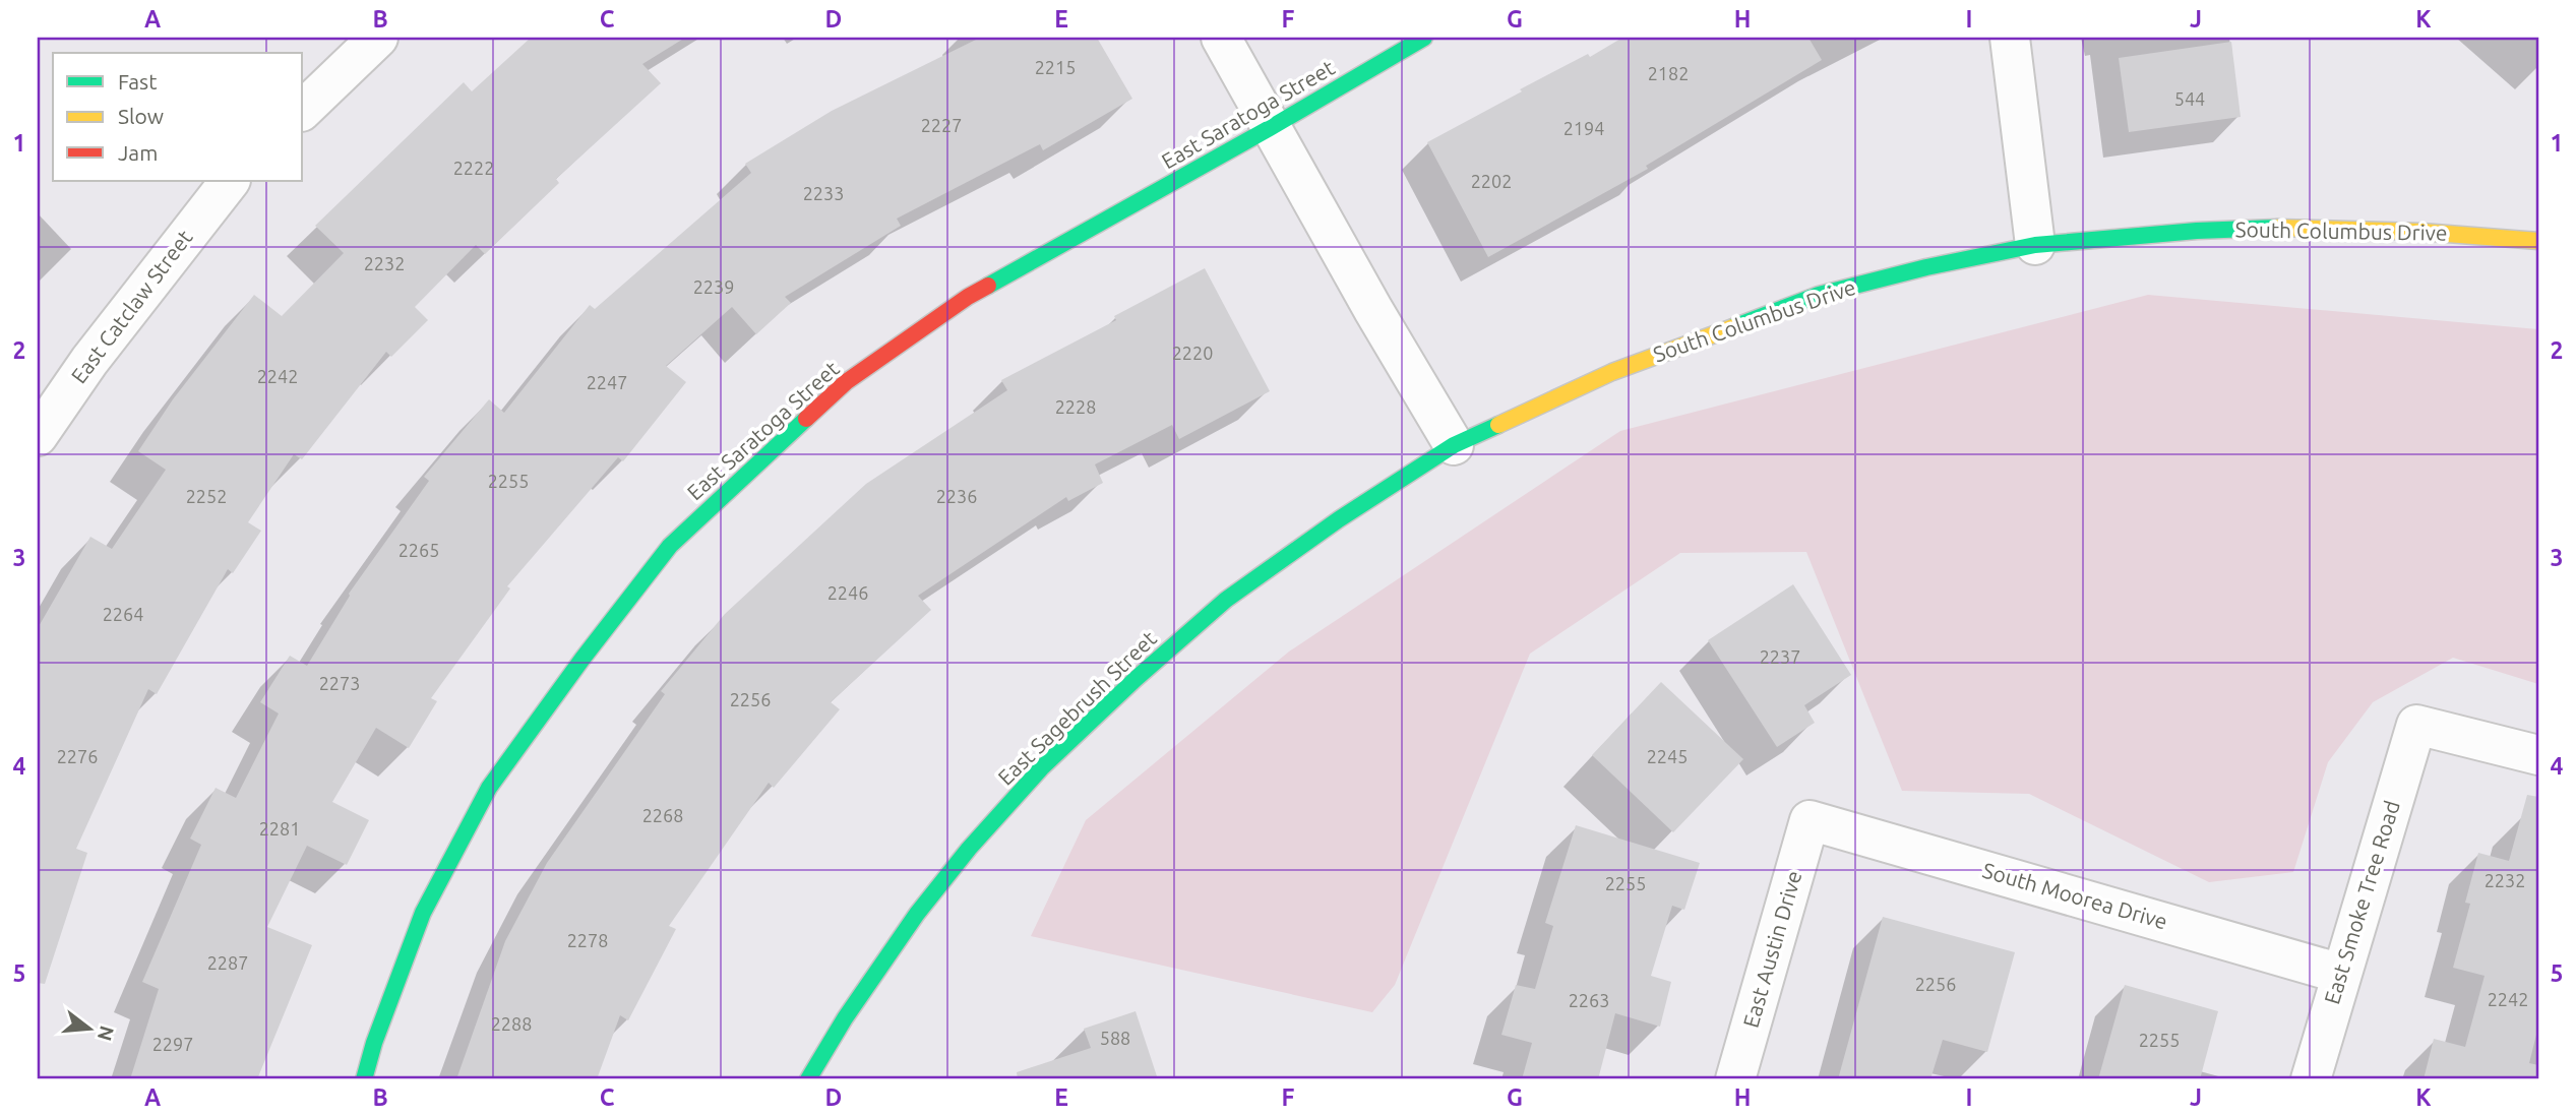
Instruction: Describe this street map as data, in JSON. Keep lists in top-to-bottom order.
{
  "streets": {
    "street": [
      "East Saratoga Street",
      "South Columbus Drive",
      "East Catclaw Street",
      "East Sagebrush Street",
      "South Moorea Drive",
      "East Smoke Tree Road",
      "East Austin Drive"
    ]
  },
  "crossings": [
    ["South Columbus Drive", "East Sagebrush Street"],
    ["South Moorea Drive", "East Smoke Tree Road"],
    ["South Moorea Drive", "East Austin Drive"]
  ],
  "house_numbers": [
    "2215",
    "2182",
    "544",
    "2227",
    "2194",
    "2222",
    "2202",
    "2233",
    "2232",
    "2239",
    "2220",
    "2242",
    "2247",
    "2228",
    "2255",
    "2252",
    "2236",
    "2265",
    "2246",
    "2264",
    "2237",
    "2273",
    "2256",
    "2276",
    "2245",
    "2268",
    "2281",
    "2232",
    "2255",
    "2278",
    "2287",
    "2256",
    "2242",
    "2263",
    "2288",
    "588",
    "2255",
    "2297"
  ],
  "legend": ["Fast", "Slow", "Jam"],
  "north": "right",
  "grid": {
    "columns": [
      "A",
      "B",
      "C",
      "D",
      "E",
      "F",
      "G",
      "H",
      "I",
      "J",
      "K"
    ],
    "rows": [
      "1",
      "2",
      "3",
      "4",
      "5"
    ]
  }
}
